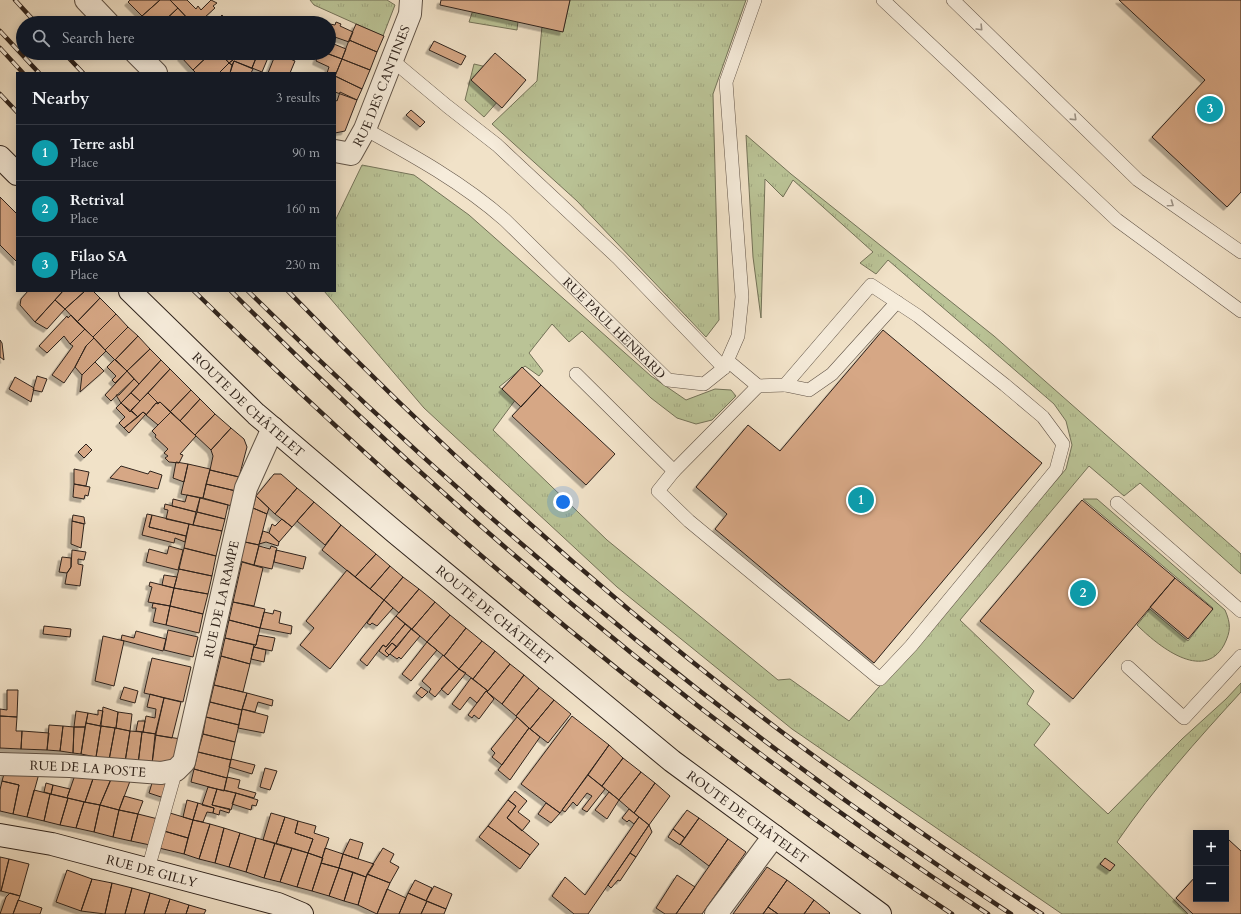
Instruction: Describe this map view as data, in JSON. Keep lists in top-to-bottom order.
{
  "streets": {
    "main road": [
      "RUE DES CANTINES",
      "ROUTE DE CHÂTELET",
      "RUE DE LA RAMPE",
      "RUE DE LA POSTE",
      "RUE DE GILLY"
    ],
    "lane": ["RUE PAUL HENRARD"]
  },
  "crossings": [
    ["RUE DES CANTINES", "RUE PAUL HENRARD"],
    ["ROUTE DE CHÂTELET", "RUE DE LA RAMPE"],
    ["RUE DE LA RAMPE", "RUE DE LA POSTE"]
  ],
  "page": {
    "search": "Search here",
    "heading": ["Nearby", "3 results"],
    "pins": ["3", "1", "2"],
    "list": [
      {
        "mark": "1",
        "name": "Terre asbl",
        "note": "Place",
        "value": "90 m"
      },
      {
        "mark": "2",
        "name": "Retrival",
        "note": "Place",
        "value": "160 m"
      },
      {
        "mark": "3",
        "name": "Filao SA",
        "note": "Place",
        "value": "230 m"
      }
    ],
    "map_buttons": ["+", "−"]
  }
}
